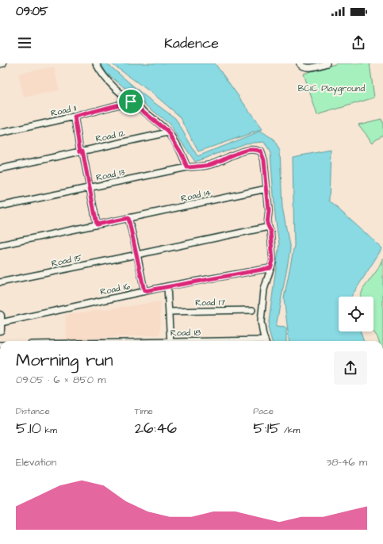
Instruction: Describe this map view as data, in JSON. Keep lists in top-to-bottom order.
{
  "streets": {
    "street": [
      "Road 11",
      "Road 12",
      "Road 13",
      "Road 14",
      "Road 15",
      "Road 16",
      "Road 17"
    ]
  },
  "crossings": [
    ["Road 13", "Road 14"]
  ],
  "parks": ["BCIC Playground"],
  "page": {
    "status": "09:05",
    "header": "Kadence",
    "heading": ["Morning run", "09:05 · 6 × 850 m"],
    "stats": [
      ["Distance", "5.10 km"],
      ["Time", "26:46"],
      ["Pace", "5:15 /km"]
    ],
    "chart": ["Elevation", "38–46 m"]
  }
}
